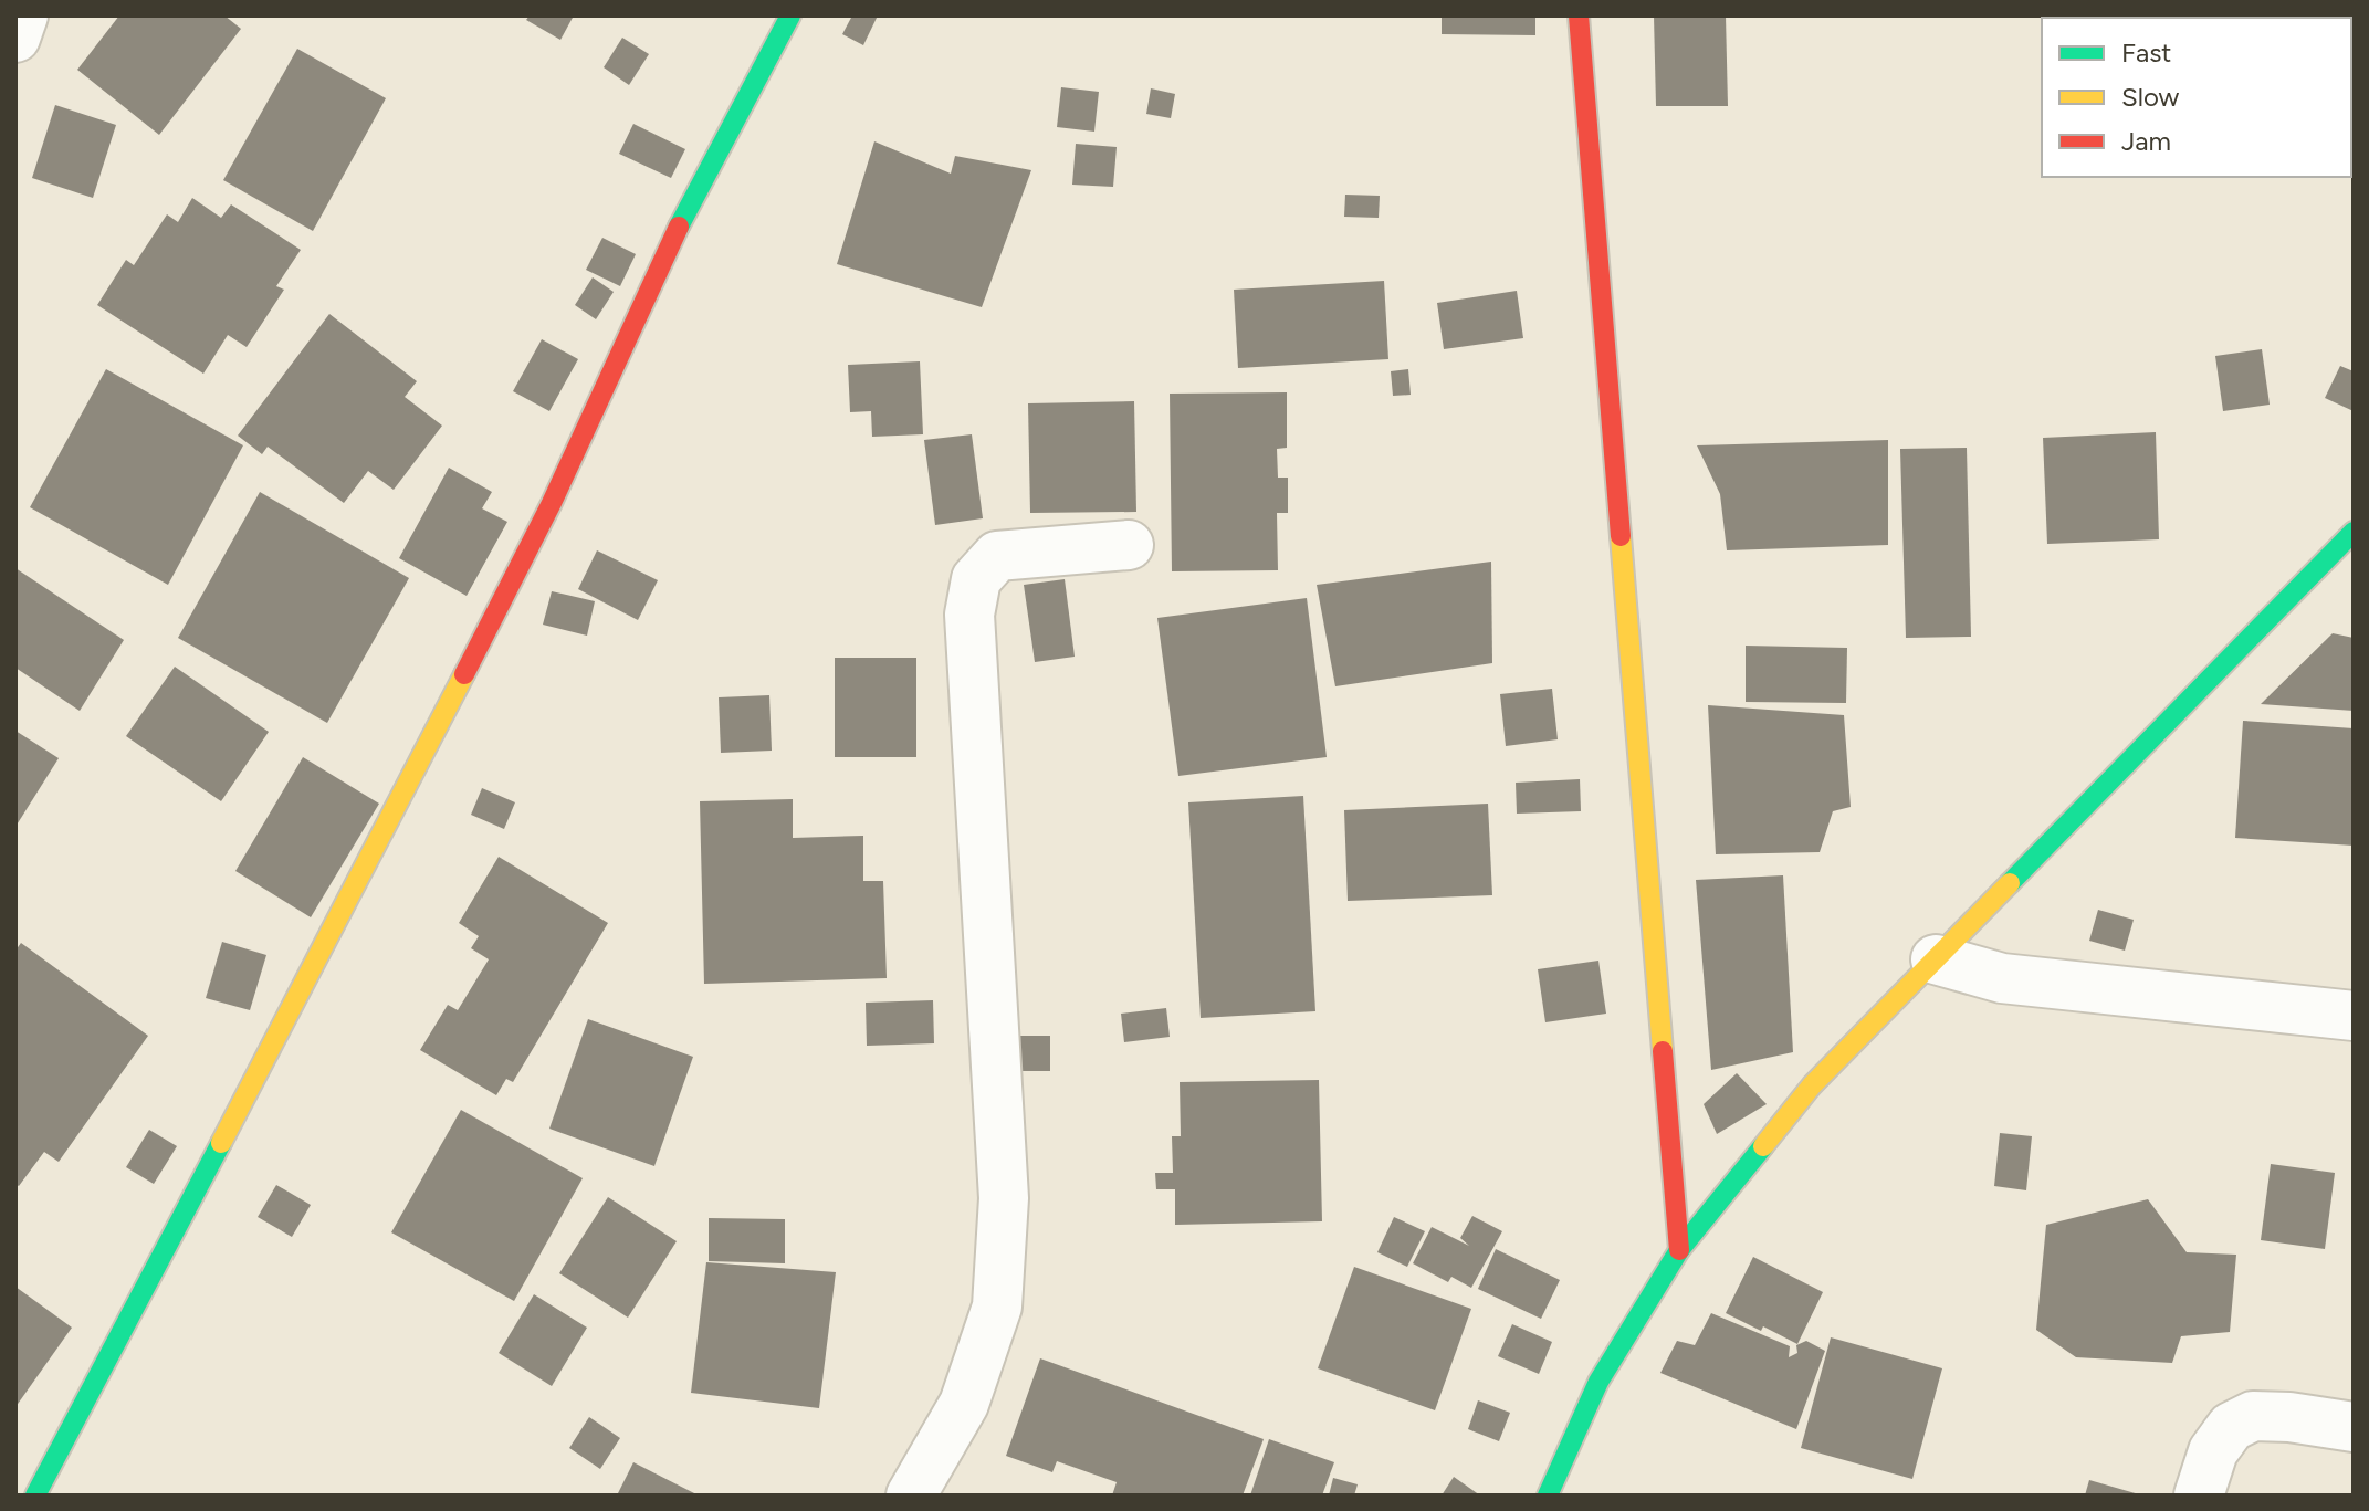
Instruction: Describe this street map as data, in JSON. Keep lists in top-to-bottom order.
{
  "legend": ["Fast", "Slow", "Jam"]
}
